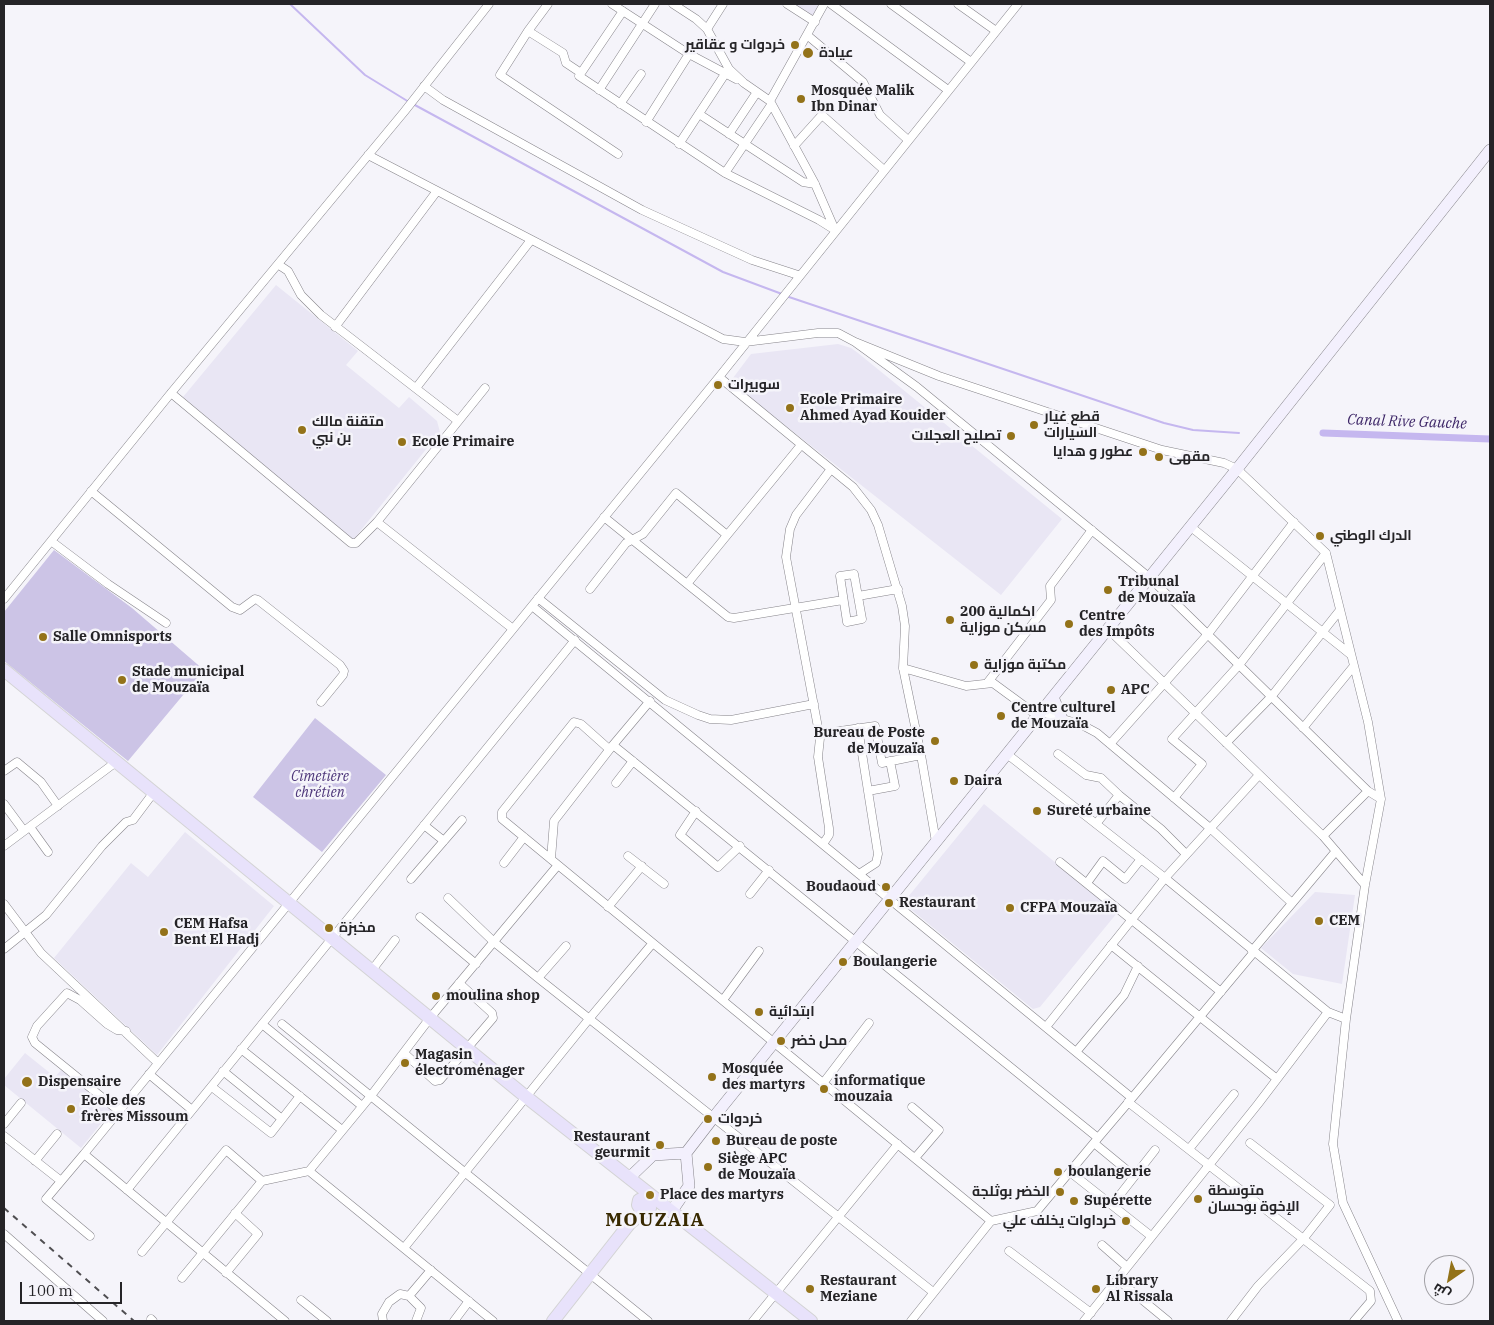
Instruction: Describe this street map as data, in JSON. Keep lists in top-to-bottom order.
{
  "districts": ["MOUZAIA"],
  "water": ["Canal Rive Gauche"],
  "parks": ["Cimetière chrétien"],
  "places": [
    "خردوات و عقاقير",
    "عيادة",
    "Mosquée Malik Ibn Dinar",
    "سوبيرات",
    "Ecole Primaire Ahmed Ayad Kouider",
    "قطع غيار السيارات",
    "متقنة مالك بن نبي",
    "تصليح العجلات",
    "Ecole Primaire",
    "عطور و هدايا",
    "مقهى",
    "الدرك الوطني",
    "Tribunal de Mouzaïa",
    "اكمالية 200 مسكن موزاية",
    "Centre des Impôts",
    "Salle Omnisports",
    "مكتبة موزاية",
    "Stade municipal de Mouzaïa",
    "APC",
    "Centre culturel de Mouzaïa",
    "Bureau de Poste de Mouzaïa",
    "Daira",
    "Sureté urbaine",
    "Boudaoud",
    "Restaurant",
    "CFPA Mouzaïa",
    "CEM",
    "مخبزة",
    "CEM Hafsa Bent El Hadj",
    "Boulangerie",
    "moulina shop",
    "ابتدائية",
    "محل خضر",
    "Magasin électroménager",
    "Mosquée des martyrs",
    "Dispensaire",
    "informatique mouzaia",
    "Ecole des frères Missoum",
    "خردوات",
    "Bureau de poste",
    "Restaurant geurmit",
    "Siège APC de Mouzaïa",
    "boulangerie",
    "الخضر بوثلجة",
    "Place des martyrs",
    "متوسطة الإخوة بوحسان",
    "Supérette",
    "خرداوات يخلف علي",
    "Restaurant Meziane",
    "Library Al Rissala"
  ],
  "scale_bar": "100 m",
  "north": "bottom left"
}
